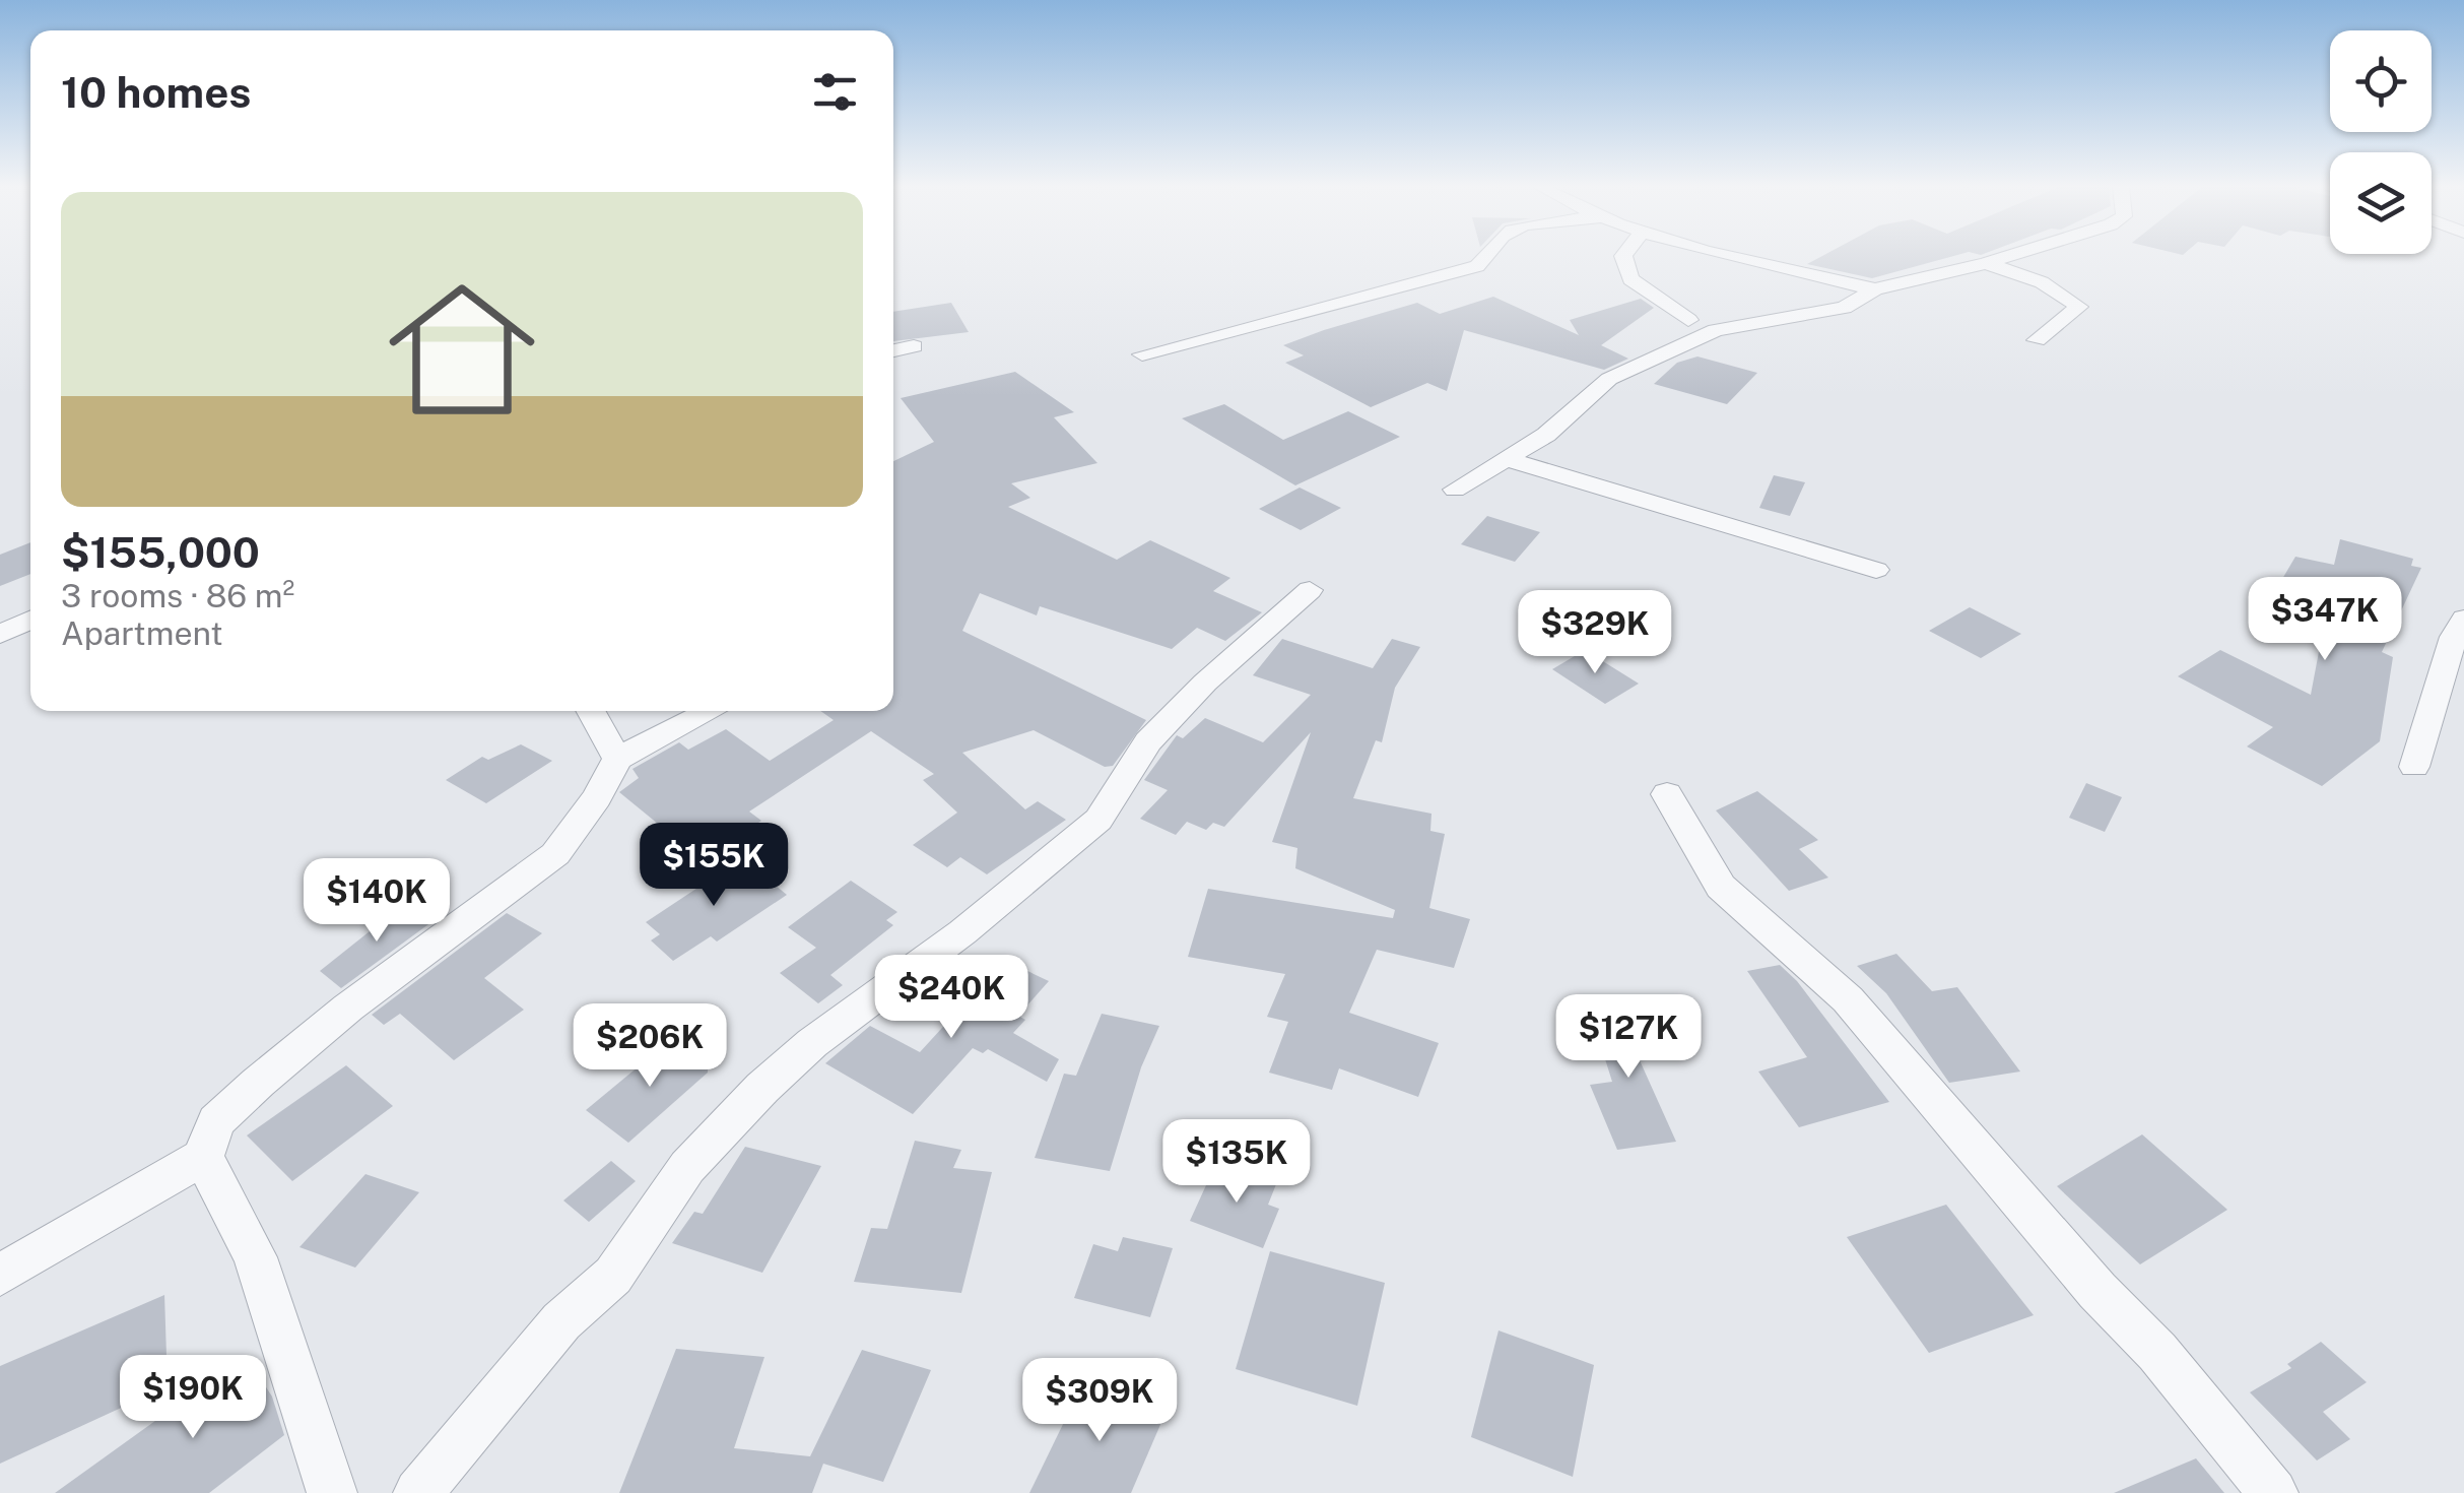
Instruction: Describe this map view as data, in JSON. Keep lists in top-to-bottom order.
{
  "page": {
    "heading": "10 homes",
    "list": [
      {
        "name": "$155,000",
        "note": "3 rooms · 86 m² · Apartment"
      }
    ],
    "price": [
      "$347K",
      "$329K",
      "$155K",
      "$140K",
      "$240K",
      "$127K",
      "$206K",
      "$135K",
      "$190K",
      "$309K"
    ]
  }
}
